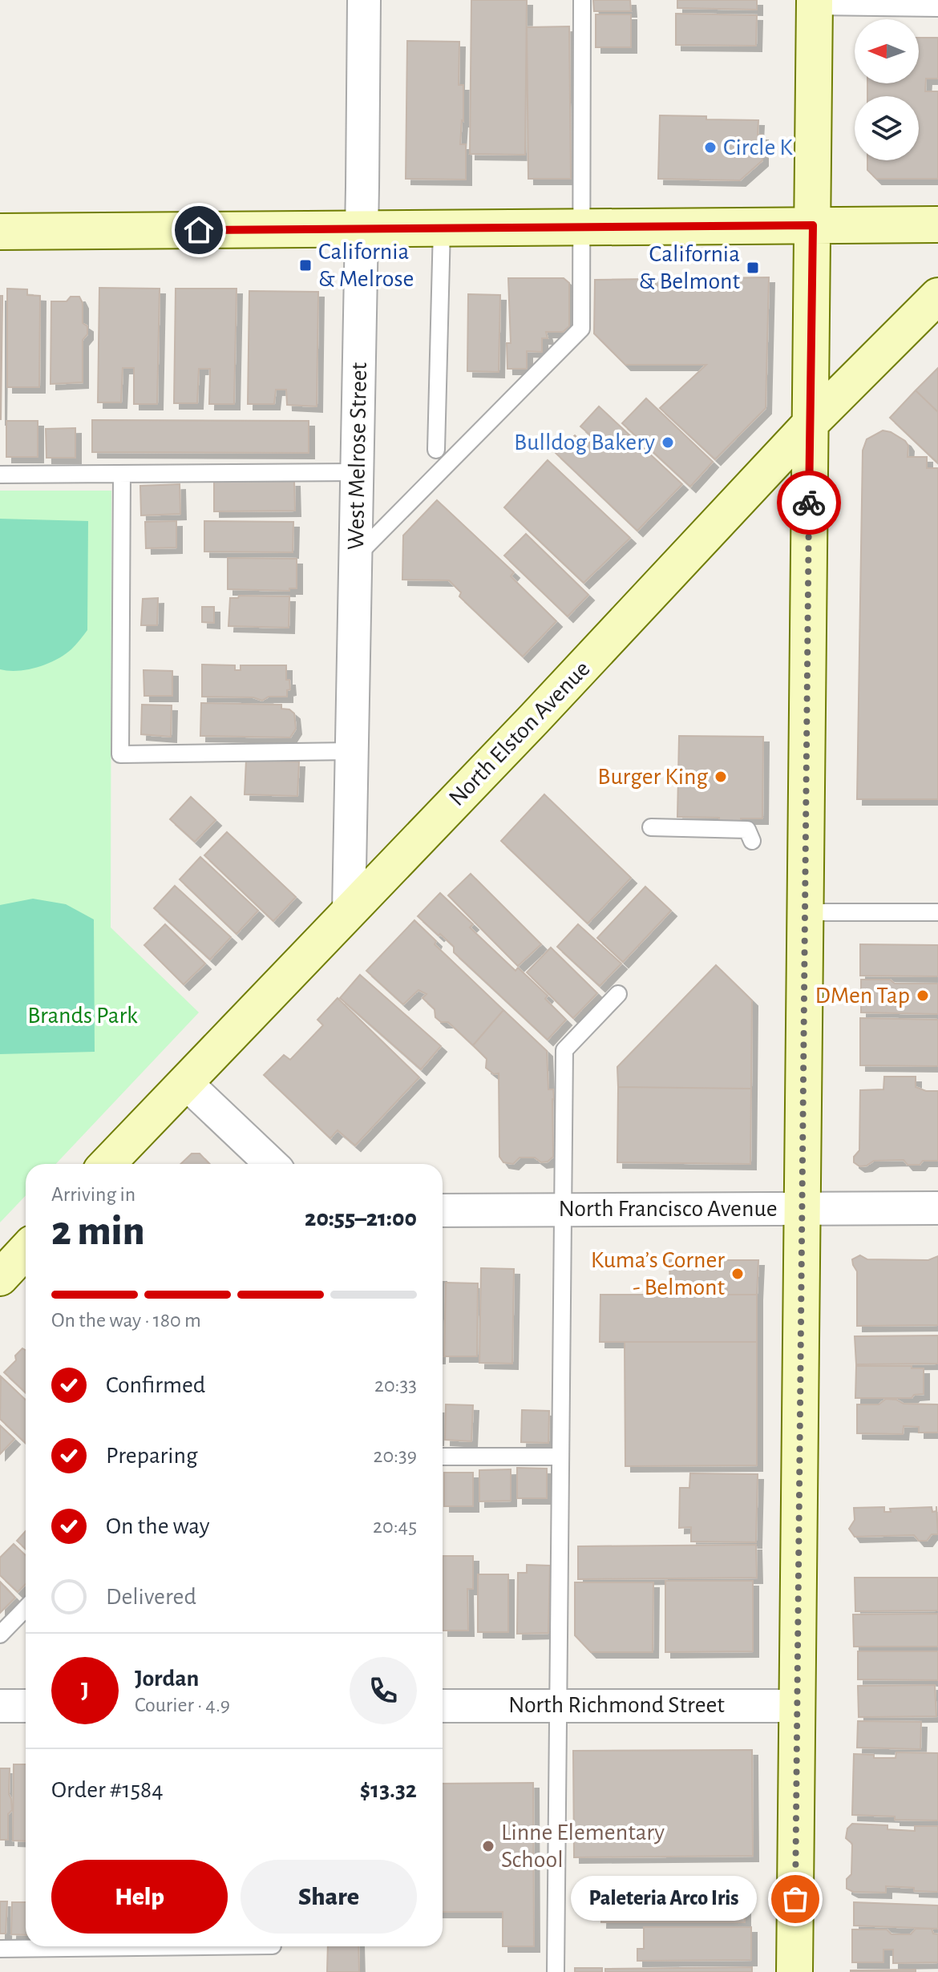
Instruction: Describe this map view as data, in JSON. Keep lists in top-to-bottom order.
{
  "streets": {
    "main road": ["North Elston Avenue"],
    "street": ["West Melrose Street", "North Francisco Avenue", "North Richmond Street"]
  },
  "crossings": [
    ["West Melrose Street", "North Elston Avenue"]
  ],
  "parks": ["Brands Park"],
  "places": {
    "other": [
      "Circle K",
      "Bulldog Bakery",
      "Burger King",
      "DMen Tap",
      "Kuma’s Corner - Belmont",
      "Linne Elementary School",
      "Paleteria Arco Iris"
    ],
    "transit": ["California & Melrose", "California & Belmont"]
  },
  "north": "left",
  "page": {
    "heading": ["2 min", "Arriving in", "20:55–21:00"],
    "panel": [
      "Jordan",
      "Courier · 4.9",
      "Order #1584",
      "$13.32"
    ],
    "bar": "On the way · 180 m",
    "list": [
      ["Confirmed", "20:33"],
      ["Preparing", "20:39"],
      ["On the way", "20:45"],
      "Delivered"
    ],
    "round": "J",
    "buttons": ["Help", "Share"],
    "bubble": "Paleteria Arco Iris"
  }
}
